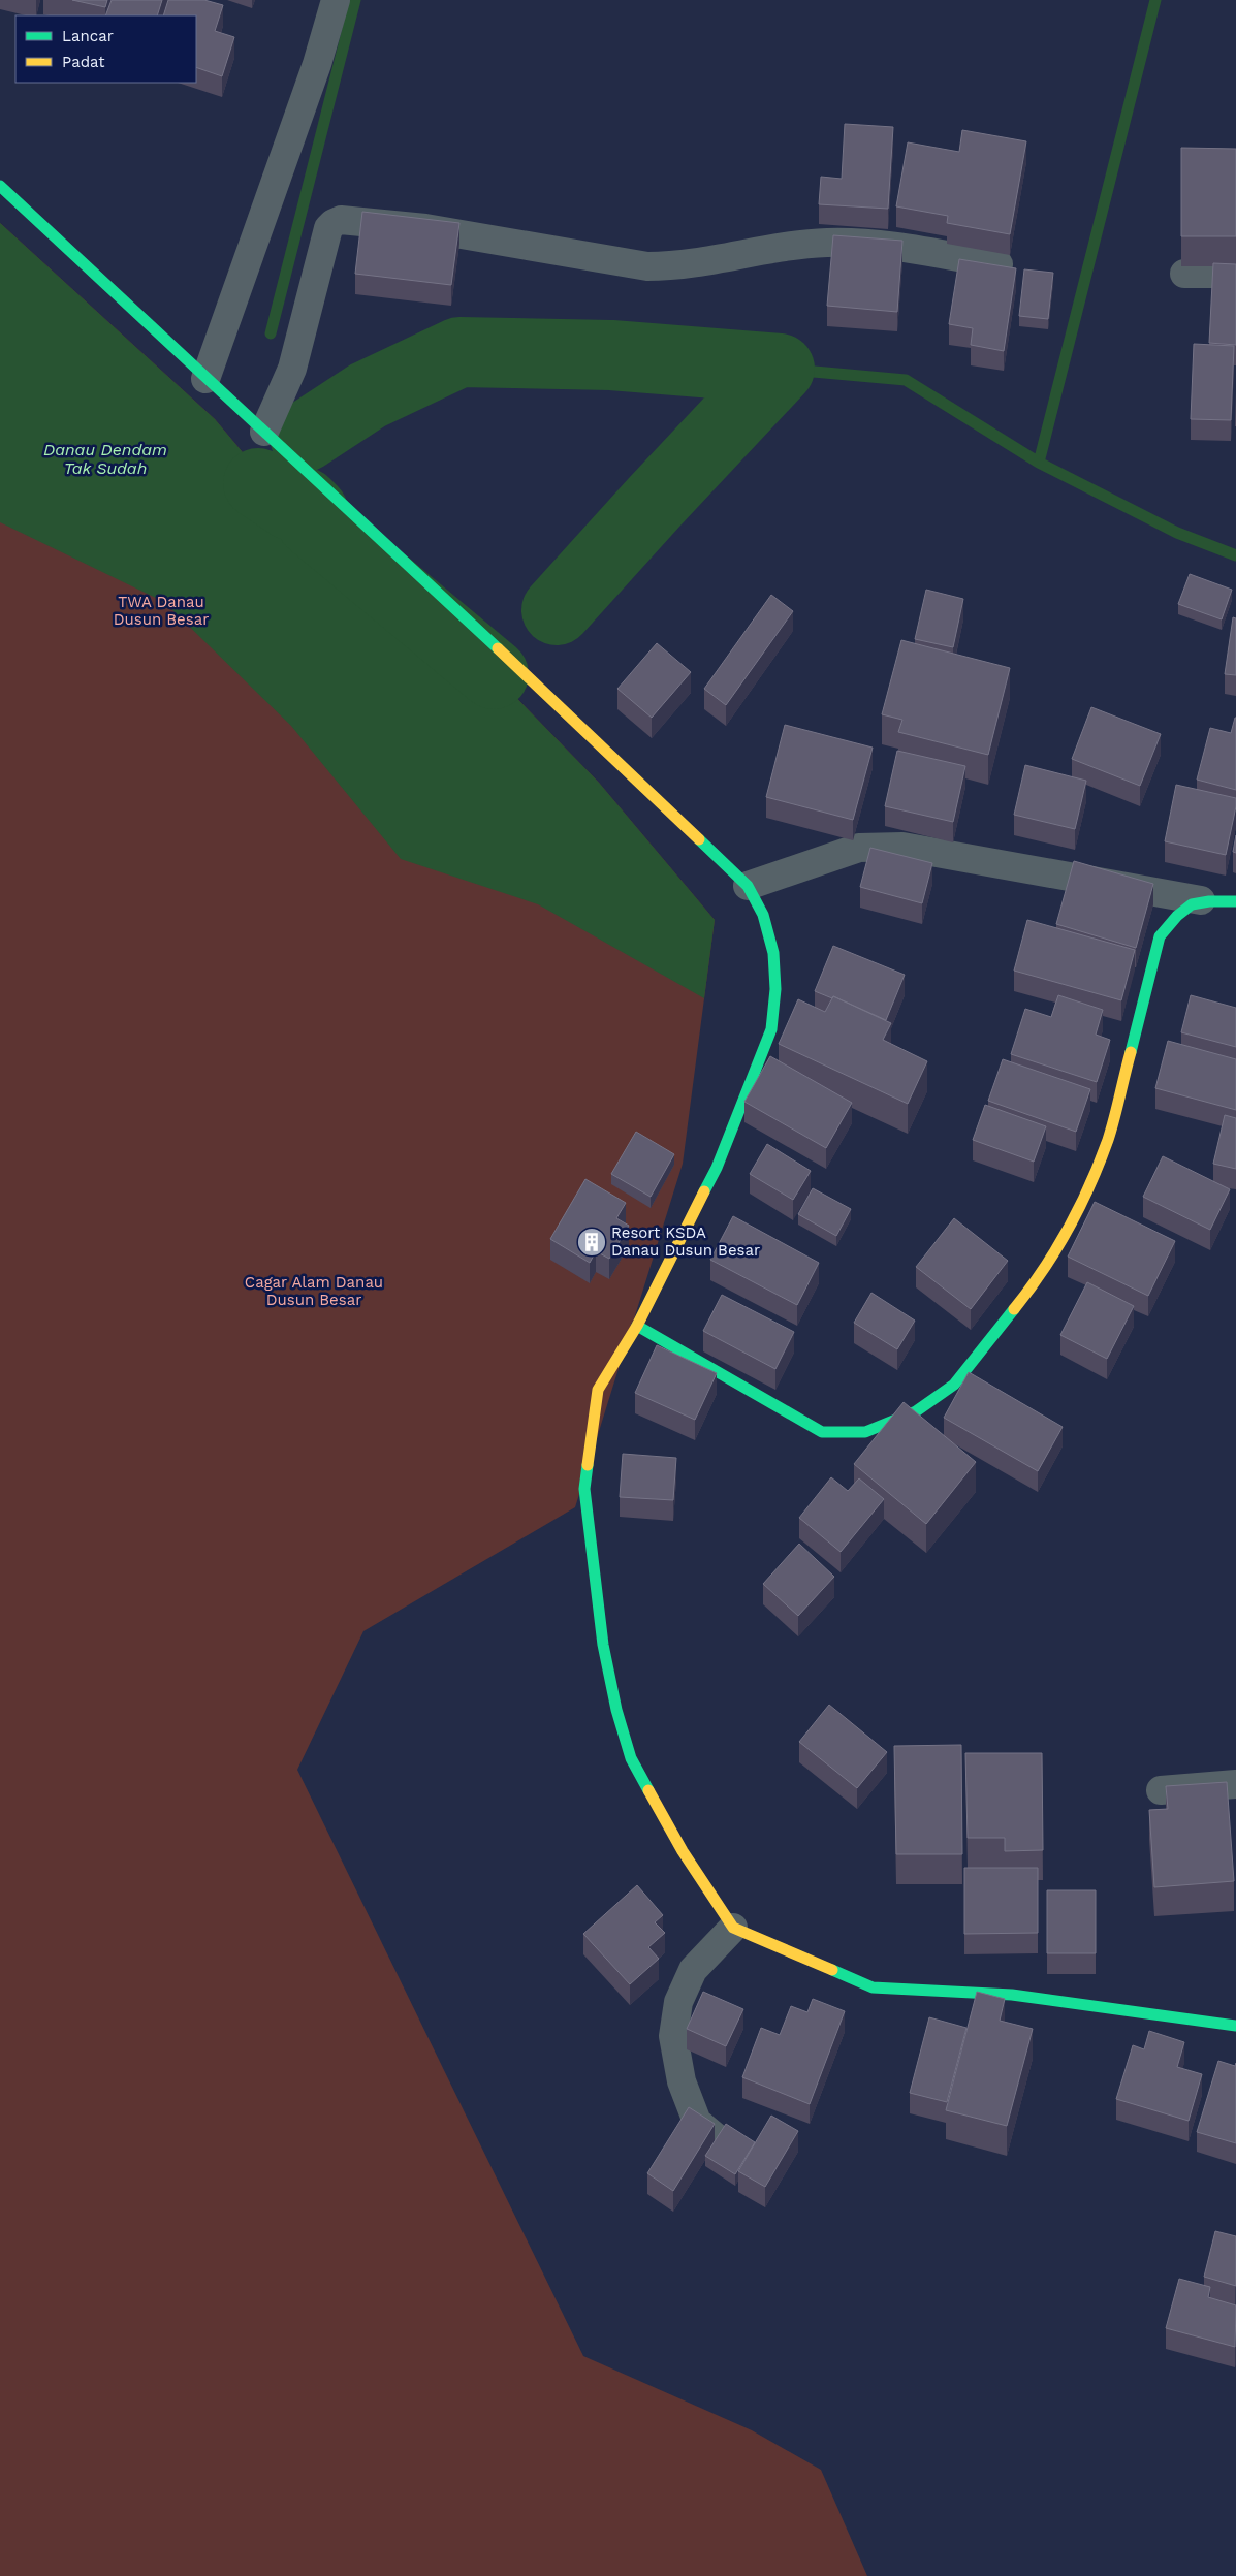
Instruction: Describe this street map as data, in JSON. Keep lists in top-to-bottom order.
{
  "water": ["Danau Dendam Tak Sudah"],
  "parks": ["TWA Danau Dusun Besar", "Cagar Alam Danau Dusun Besar"],
  "places": {
    "building": ["Resort KSDA Danau Dusun Besar"]
  },
  "legend": ["Lancar", "Padat"]
}
